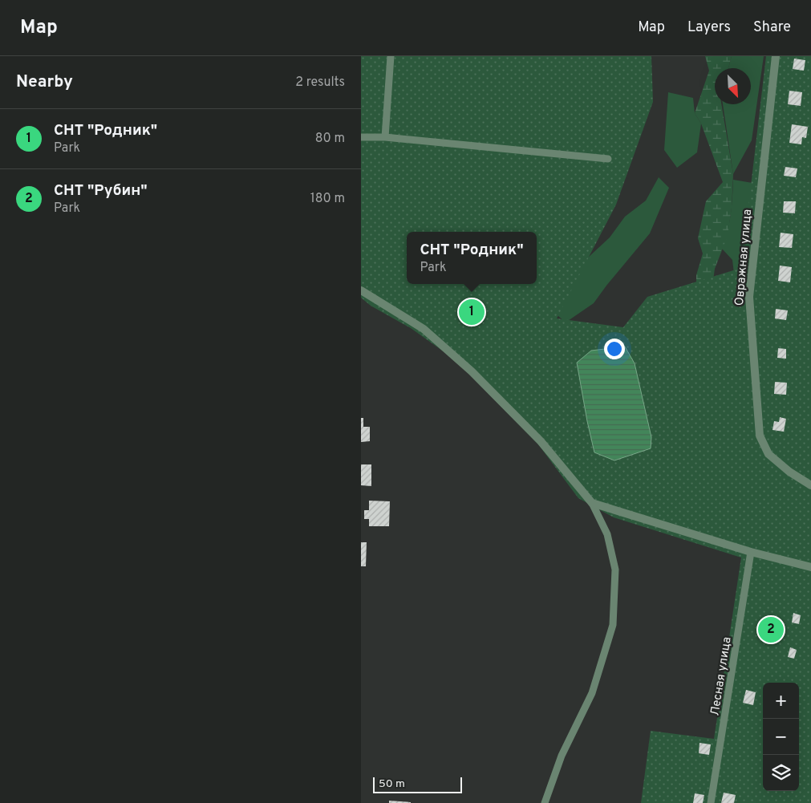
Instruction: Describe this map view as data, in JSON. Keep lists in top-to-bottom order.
{
  "streets": {
    "street": ["Овражная улица"],
    "lane": ["Лесная улица"]
  },
  "scale_bar": "50 m",
  "north": "bottom right",
  "page": {
    "header": "Map",
    "nav": ["Map", "Layers", "Share"],
    "heading": ["Nearby", "2 results"],
    "list": [
      {
        "mark": "1",
        "name": "СНТ \"Родник\"",
        "note": "Park",
        "value": "80 m"
      },
      {
        "mark": "2",
        "name": "СНТ \"Рубин\"",
        "note": "Park",
        "value": "180 m"
      }
    ],
    "popup": ["СНТ \"Родник\"", "Park"],
    "pins": ["1", "2"],
    "map_buttons": ["+", "−"],
    "scale": "50 m"
  }
}
